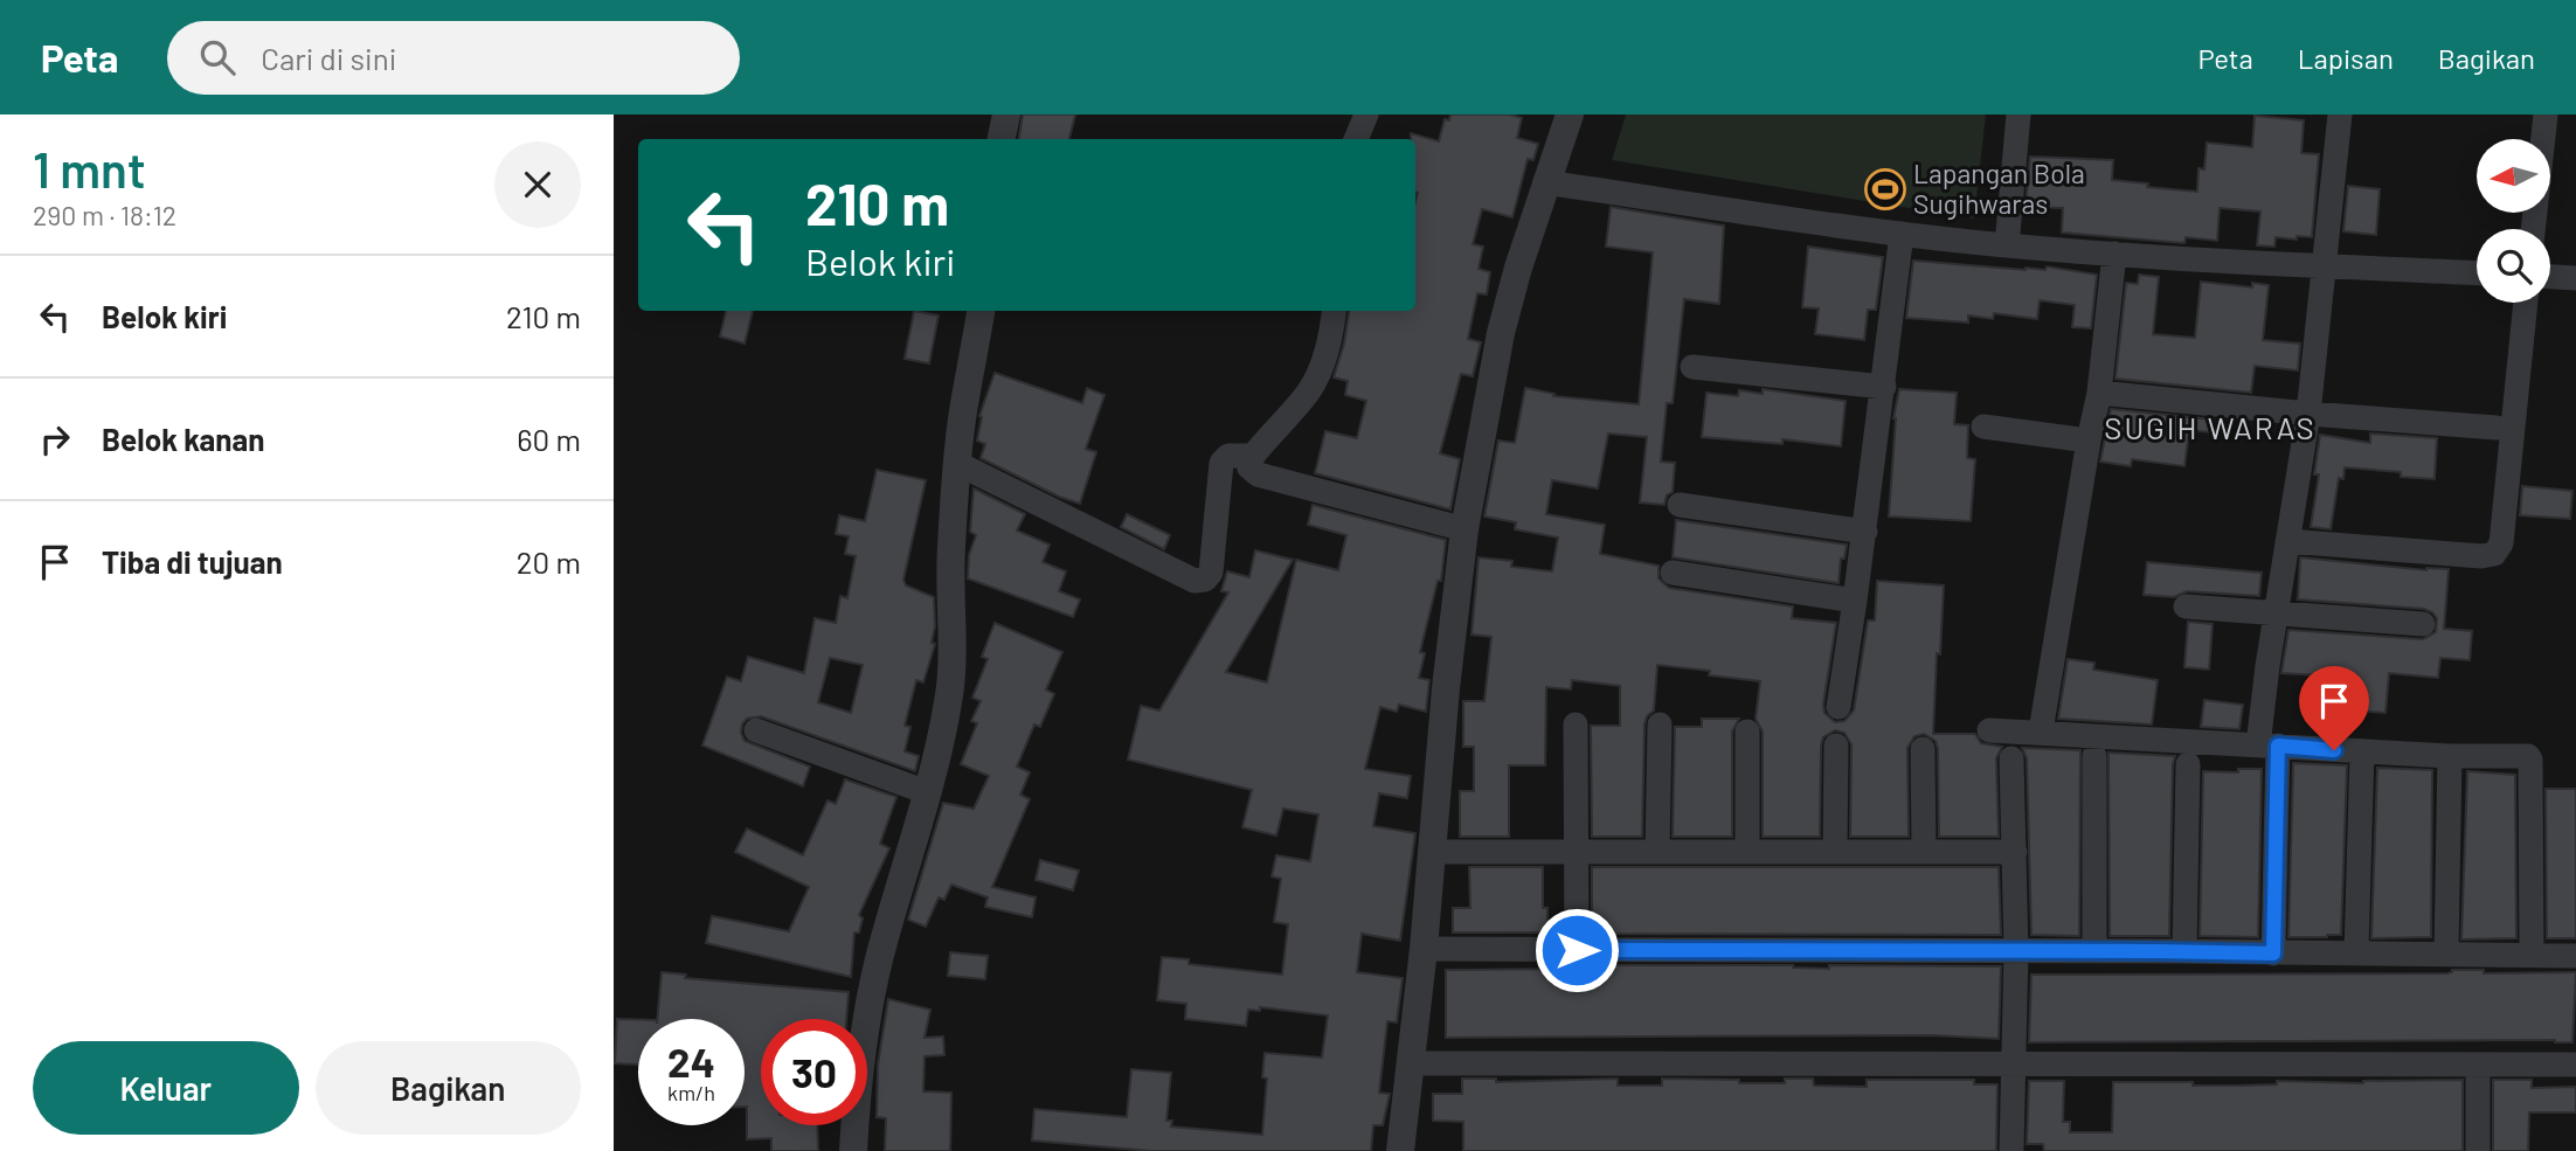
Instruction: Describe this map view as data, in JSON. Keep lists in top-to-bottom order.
{
  "districts": ["SUGIH WARAS"],
  "places": {
    "sports": ["Lapangan Bola Sugihwaras"]
  },
  "north": "left",
  "page": {
    "header": "Peta",
    "search": "Cari di sini",
    "nav": ["Peta", "Lapisan", "Bagikan"],
    "heading": ["1 mnt", "290 m · 18:12"],
    "turn": ["210 m", "Belok kiri"],
    "list": [
      {
        "name": "Belok kiri",
        "value": "210 m"
      },
      {
        "name": "Belok kanan",
        "value": "60 m"
      },
      {
        "name": "Tiba di tujuan",
        "value": "20 m"
      }
    ],
    "speed": "24 km/h",
    "limit": "30",
    "buttons": ["Keluar", "Bagikan"]
  }
}
